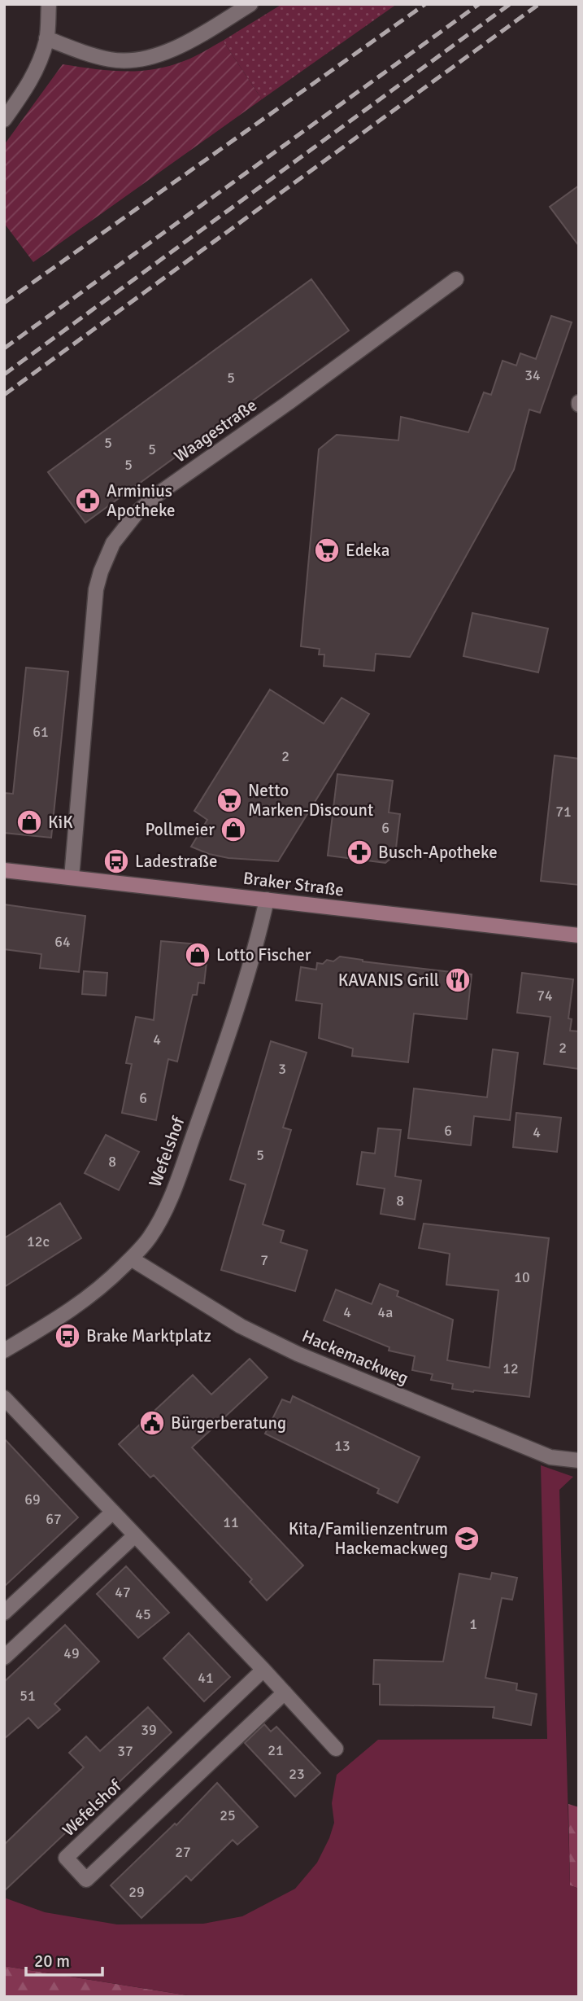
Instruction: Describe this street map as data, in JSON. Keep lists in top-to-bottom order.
{
  "streets": {
    "main road": ["Braker Straße"],
    "street": ["Waagestraße", "Wefelshof", "Hackemackweg"]
  },
  "crossings": [
    ["Waagestraße", "Braker Straße"],
    ["Braker Straße", "Wefelshof"],
    ["Wefelshof", "Hackemackweg"]
  ],
  "places": {
    "pharmacy": ["Arminius Apotheke", "Busch-Apotheke"],
    "supermarket": ["Edeka", "Netto Marken-Discount"],
    "shop": ["KiK", "Pollmeier", "Lotto Fischer"],
    "bus stop": ["Ladestraße", "Brake Marktplatz"],
    "restaurant": ["KAVANIS Grill"],
    "public building": ["Bürgerberatung"],
    "school or university": ["Kita/Familienzentrum Hackemackweg"]
  },
  "house_numbers": [
    "34",
    "5",
    "5",
    "5",
    "5",
    "61",
    "2",
    "71",
    "6",
    "64",
    "74",
    "4",
    "2",
    "3",
    "6",
    "6",
    "4",
    "5",
    "8",
    "8",
    "12c",
    "7",
    "10",
    "4",
    "4a",
    "12",
    "13",
    "69",
    "67",
    "11",
    "47",
    "45",
    "1",
    "49",
    "41",
    "51",
    "39",
    "21",
    "37",
    "23",
    "25",
    "27",
    "29"
  ],
  "scale_bar": "20 m"
}
